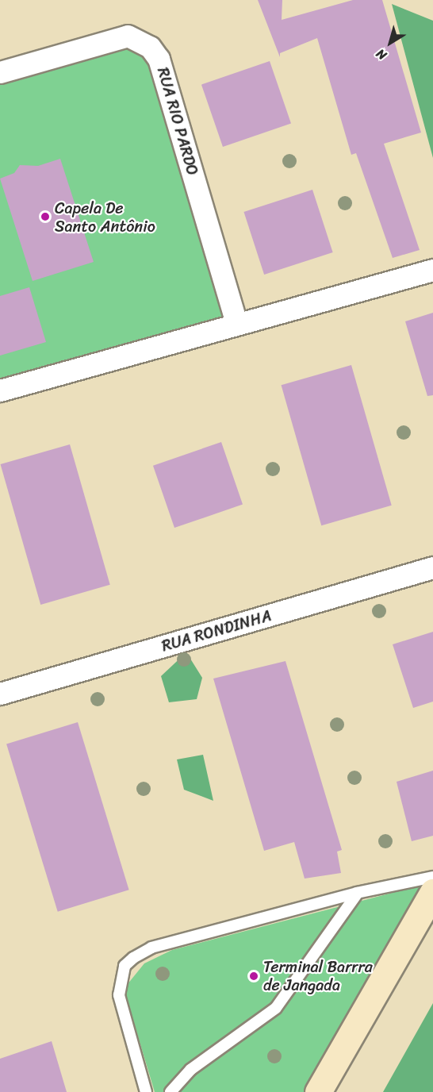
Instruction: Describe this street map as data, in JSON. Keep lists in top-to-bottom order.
{
  "streets": {
    "street": ["RUA RIO PARDO", "RUA RONDINHA"]
  },
  "places": ["Capela De Santo Antônio", "Terminal Barrra de Jangada"],
  "north": "bottom left"
}
